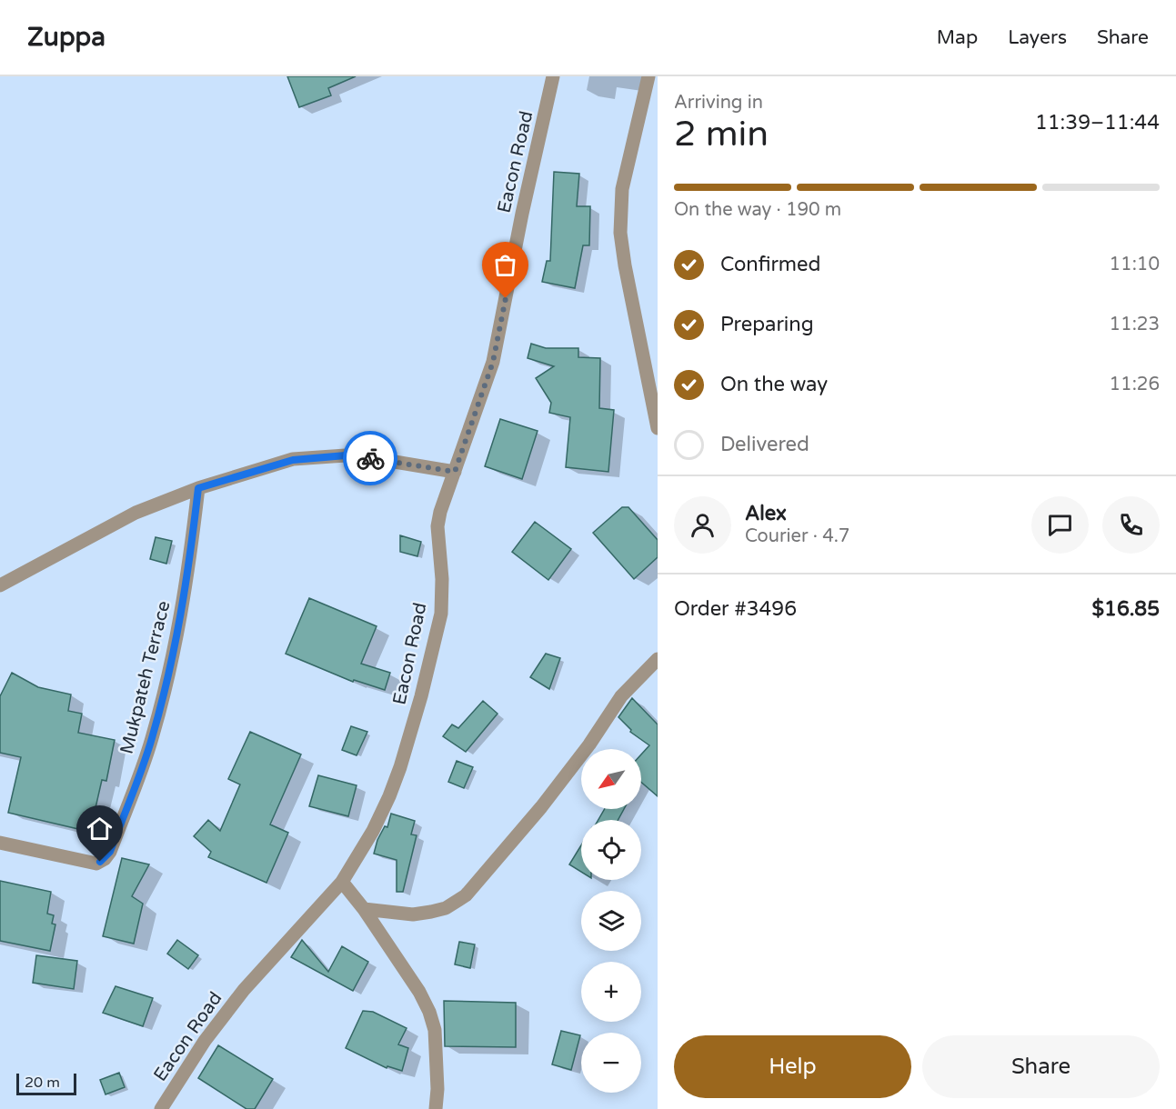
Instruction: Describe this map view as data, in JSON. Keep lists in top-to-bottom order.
{
  "streets": {
    "street": ["Eacon Road", "Mukpateh Terrace"]
  },
  "scale_bar": "20 m",
  "north": "bottom left",
  "page": {
    "header": "Zuppa",
    "nav": ["Map", "Layers", "Share"],
    "heading": ["2 min", "Arriving in", "11:39–11:44"],
    "panel": [
      "Alex",
      "Courier · 4.7",
      "Order #3496",
      "$16.85"
    ],
    "bar": "On the way · 190 m",
    "list": [
      ["Confirmed", "11:10"],
      ["Preparing", "11:23"],
      ["On the way", "11:26"],
      "Delivered"
    ],
    "map_buttons": ["+", "−"],
    "buttons": ["Help", "Share"],
    "scale": "20 m"
  }
}
